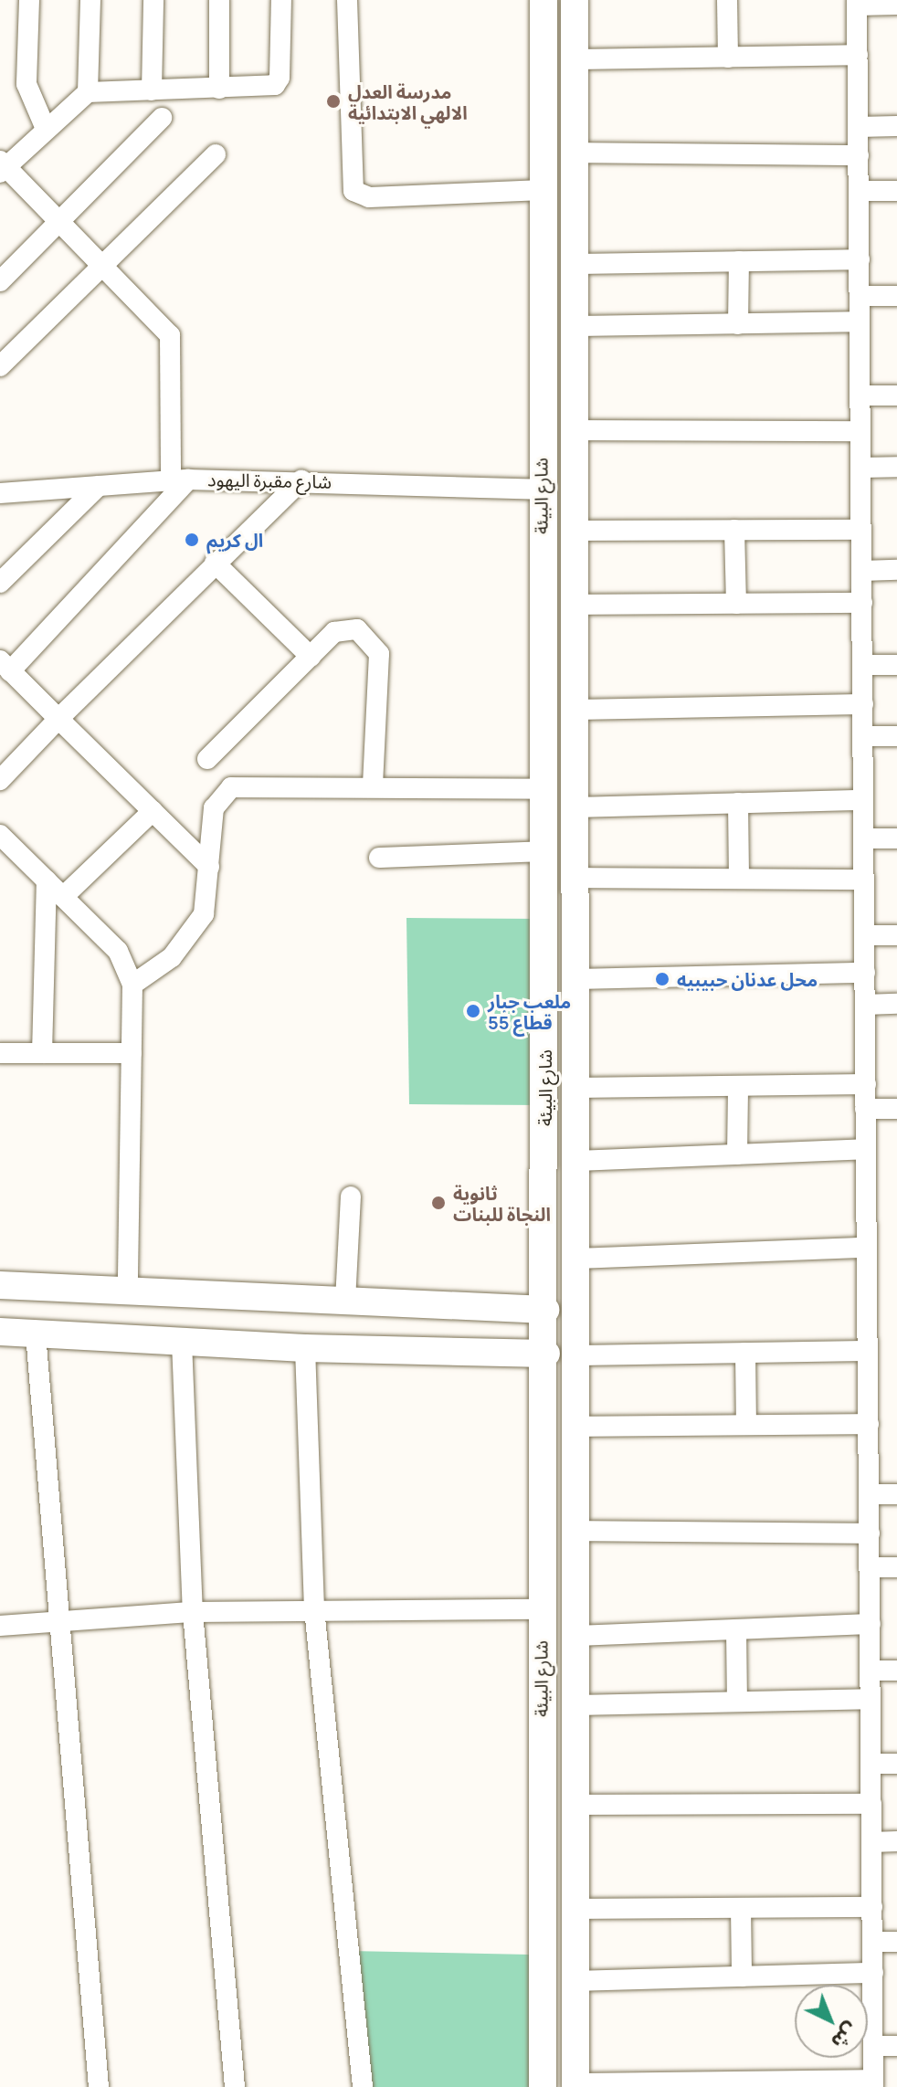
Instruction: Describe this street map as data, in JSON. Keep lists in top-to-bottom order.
{
  "streets": {
    "street": ["شارع مقبرة اليهود", "شارع البيئة"]
  },
  "crossings": [
    ["شارع مقبرة اليهود", "شارع البيئة"]
  ],
  "places": [
    "مدرسة العدل الالهي الابتدائية",
    "ال كريم",
    "محل عدنان حبيبيه",
    "ملعب جبار قطاع 55",
    "ثانوية النجاة للبنات"
  ],
  "north": "bottom right"
}
